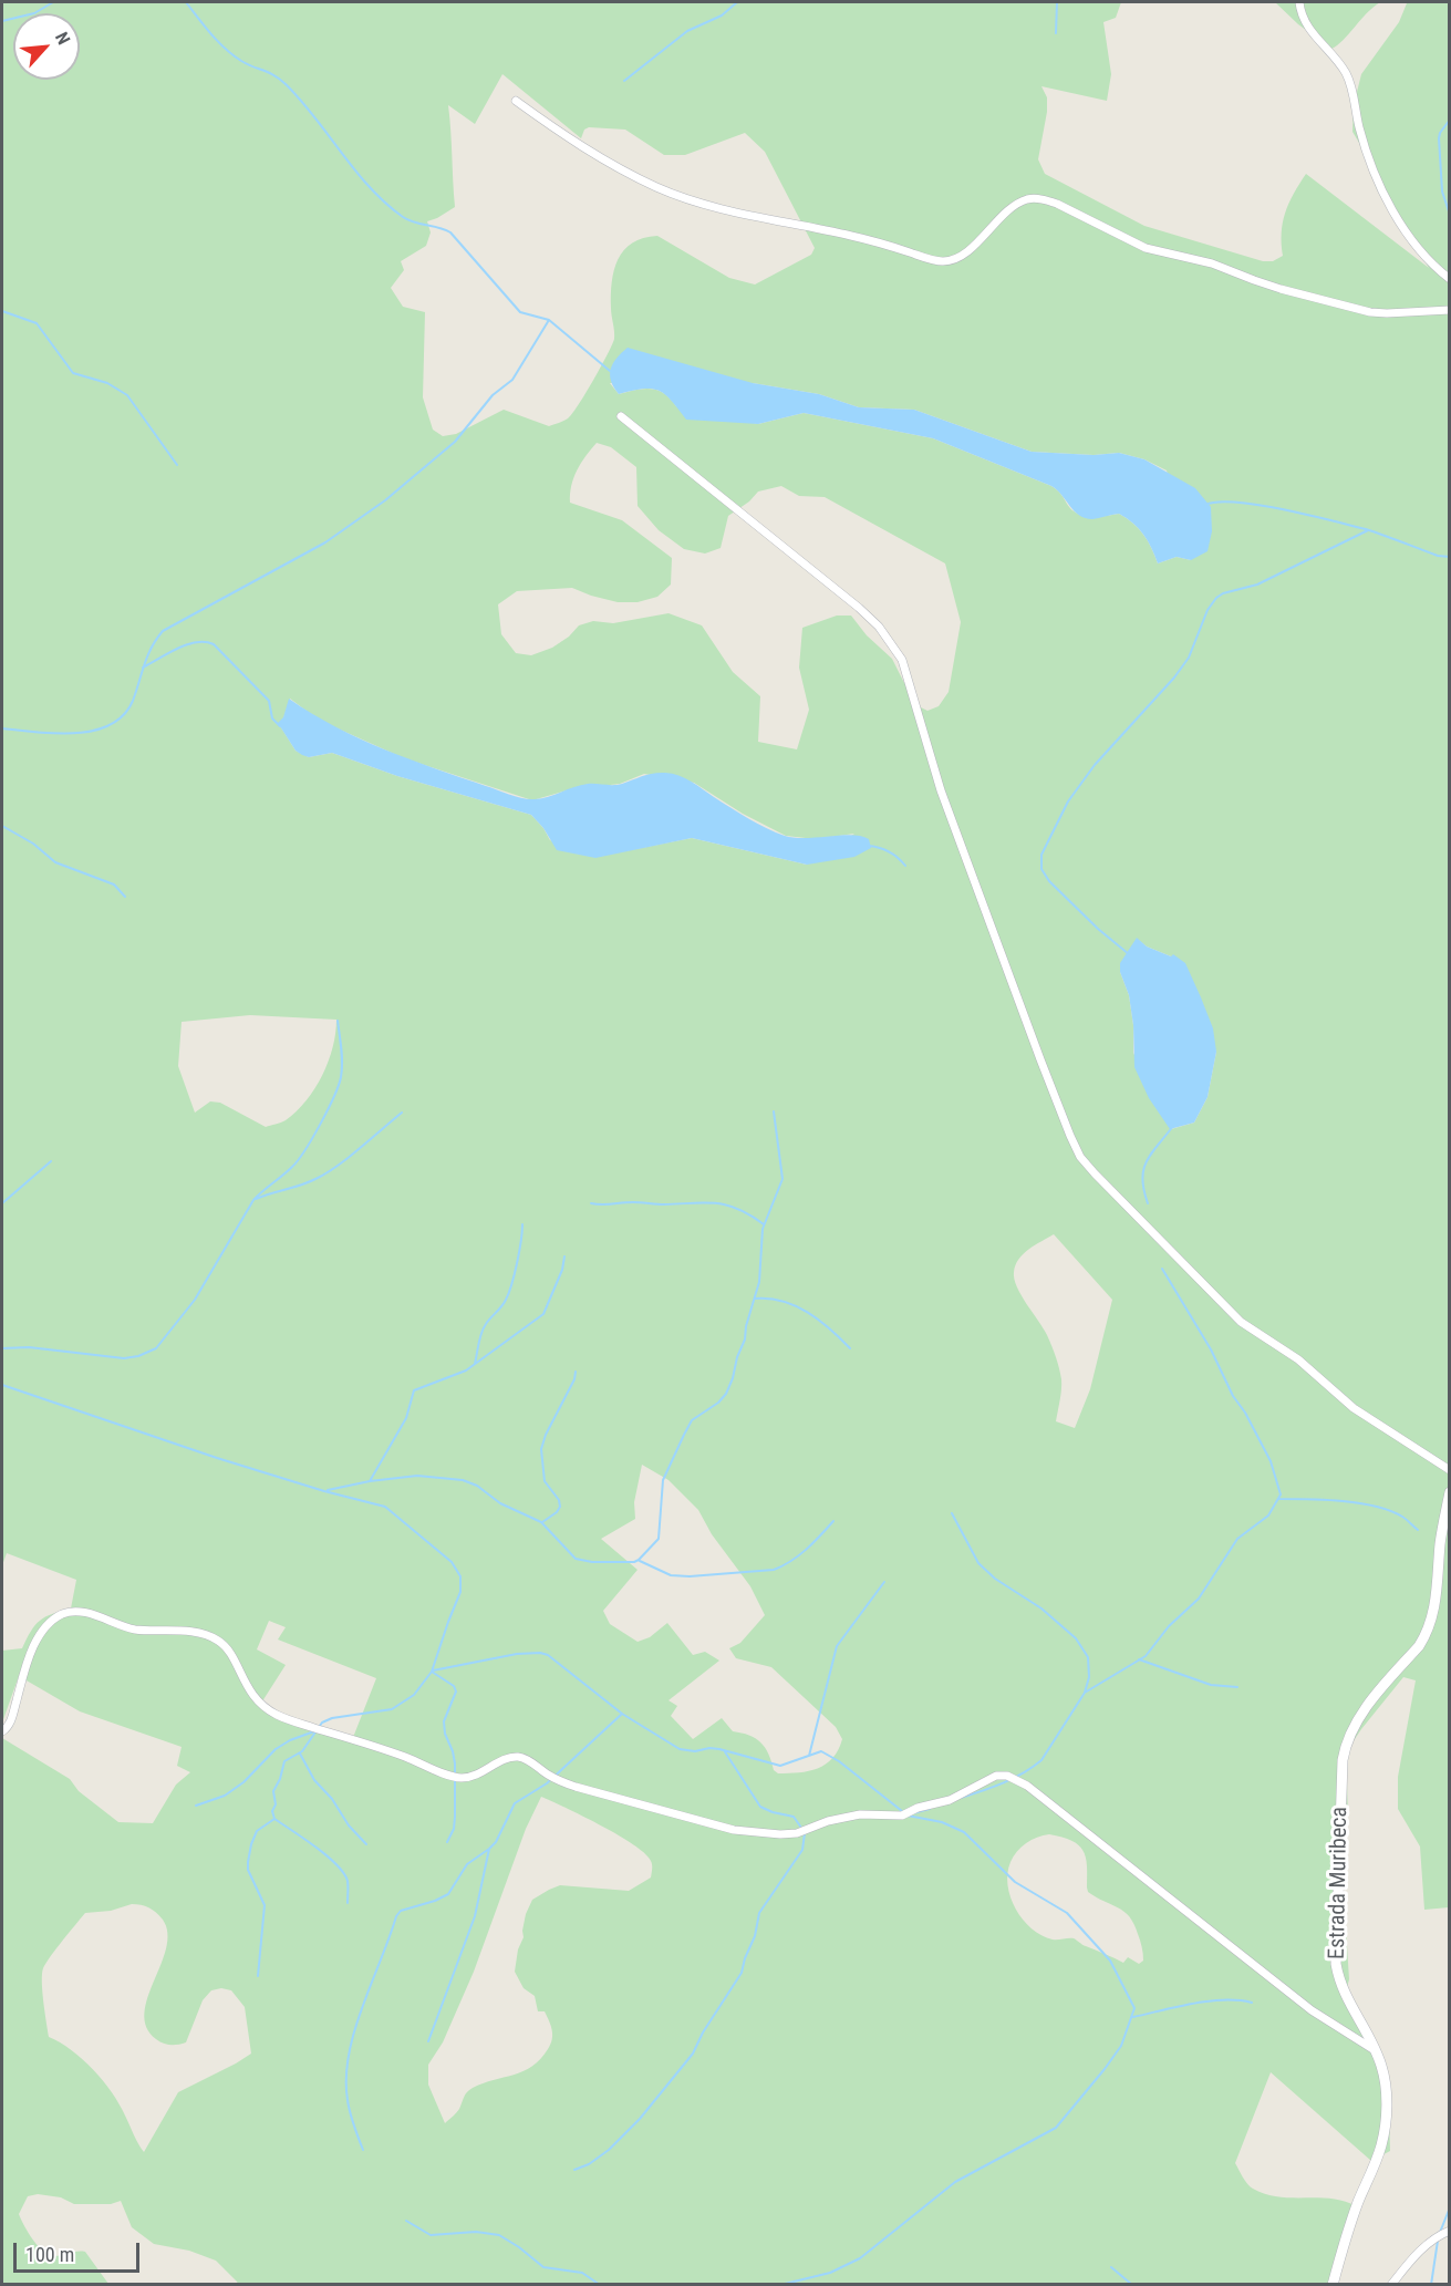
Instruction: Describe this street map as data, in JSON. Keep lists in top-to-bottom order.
{
  "streets": {
    "street": ["Estrada Muribeca"]
  },
  "scale_bar": "100 m",
  "north": "top right"
}
